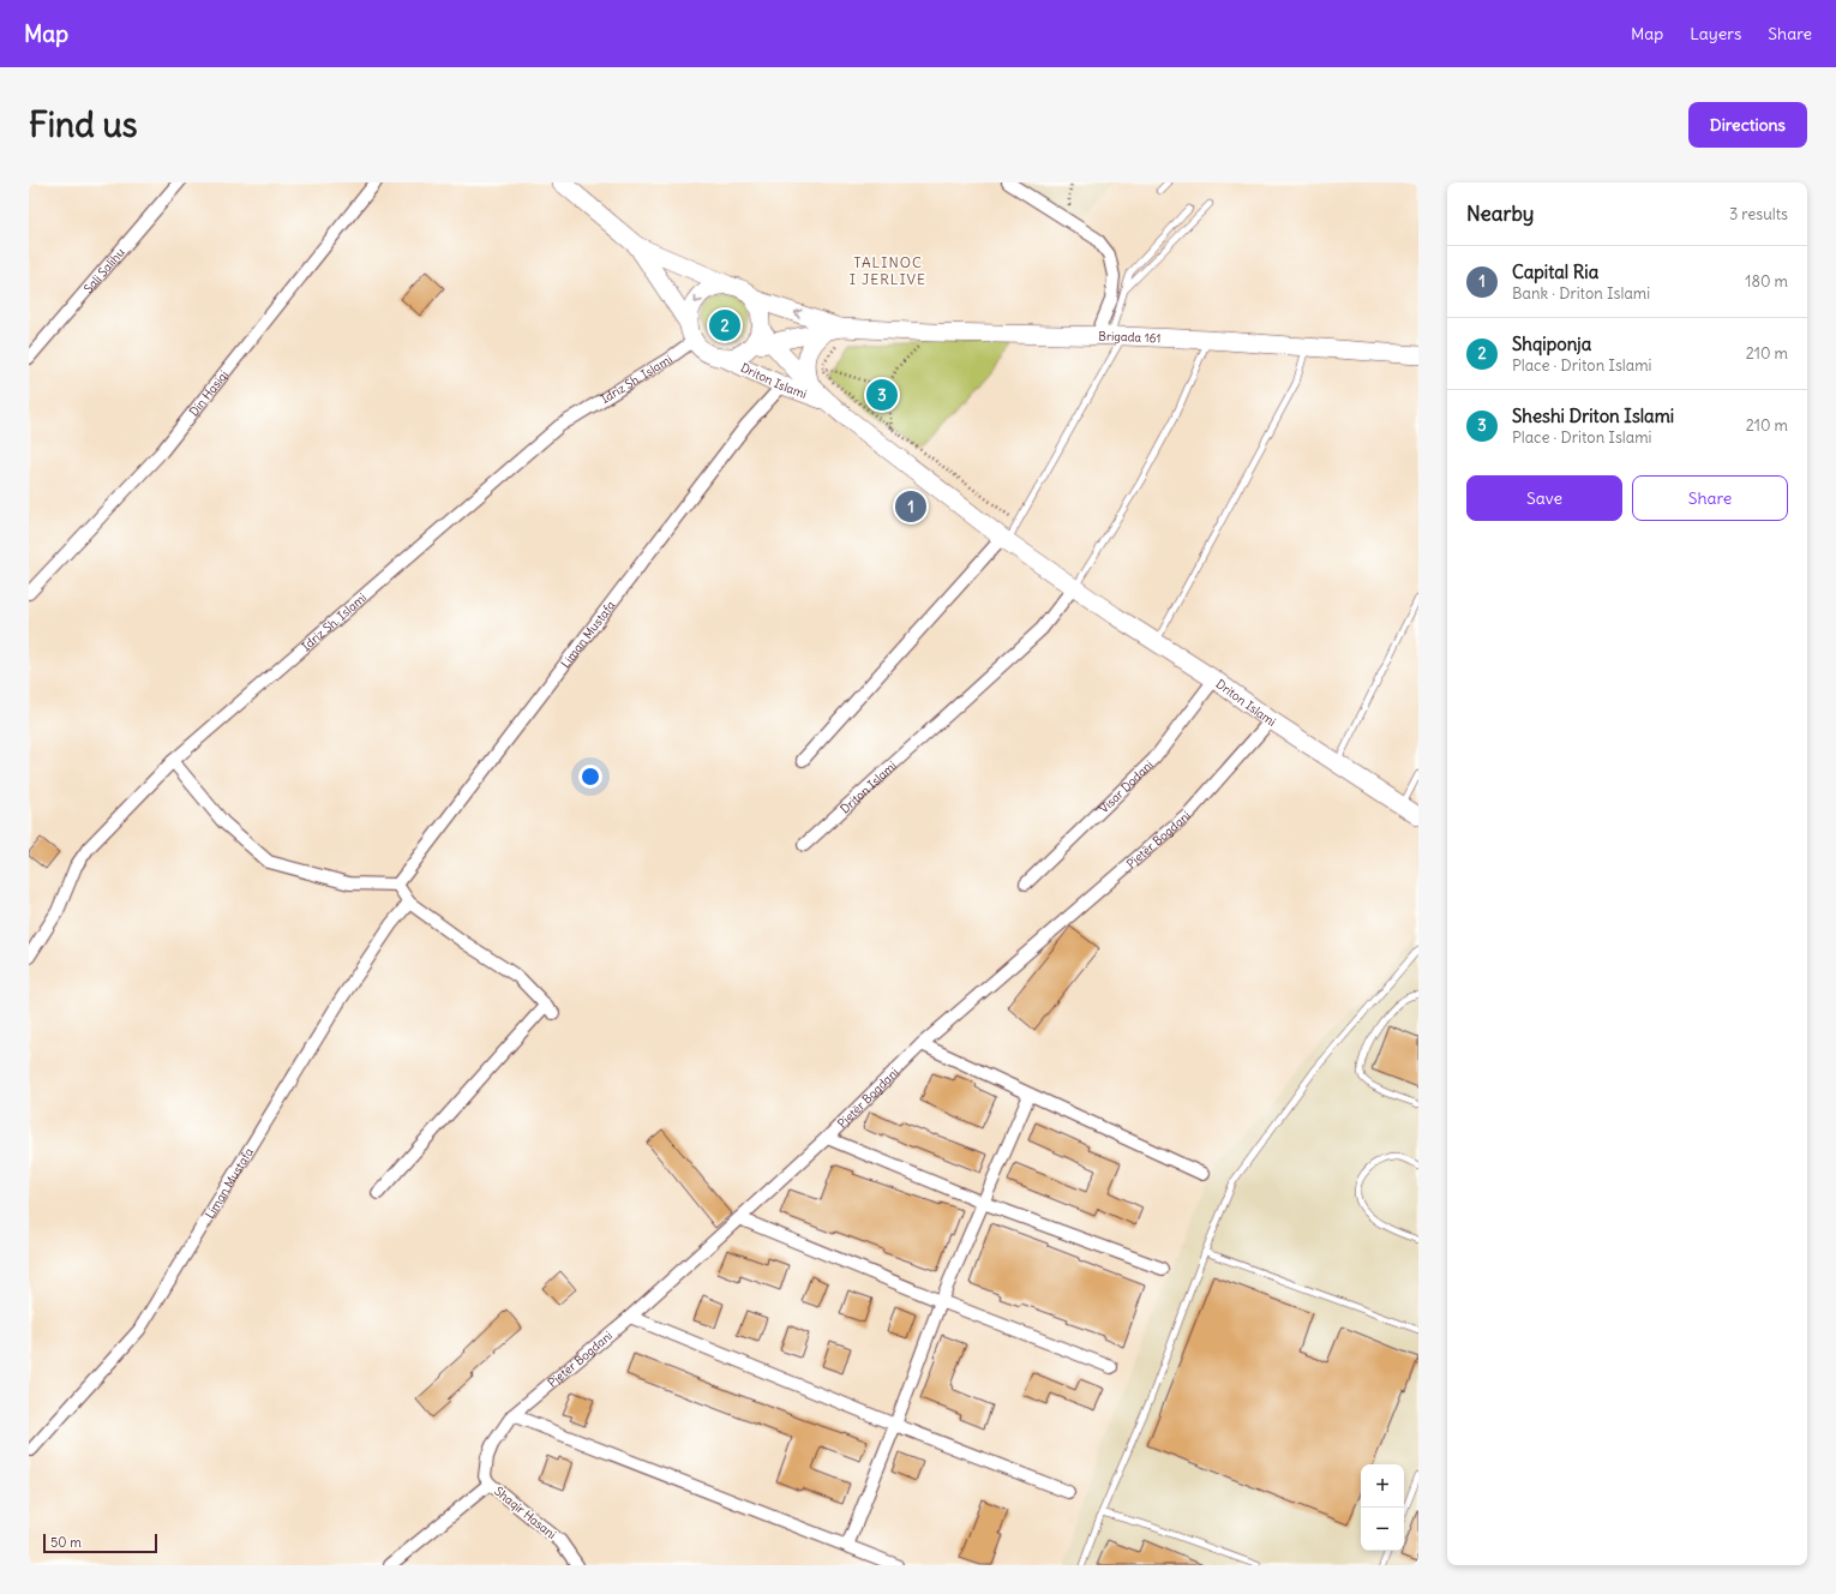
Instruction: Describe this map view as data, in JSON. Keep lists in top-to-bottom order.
{
  "streets": {
    "street": [
      "Sali Salihu",
      "Brigada 161",
      "Idriz Sh. Islami",
      "Driton Islami",
      "Din Hasiqi",
      "Liman Mustafa",
      "Visar Dodani",
      "Pjetër Bogdani",
      "Shaqir Hasani"
    ]
  },
  "crossings": [
    ["Brigada 161", "Idriz Sh. Islami"],
    ["Brigada 161", "Driton Islami"],
    ["Idriz Sh. Islami", "Driton Islami"],
    ["Driton Islami", "Liman Mustafa"],
    ["Driton Islami", "Visar Dodani"],
    ["Driton Islami", "Pjetër Bogdani"],
    ["Pjetër Bogdani", "Shaqir Hasani"]
  ],
  "districts": ["TALINOC I JERLIVE"],
  "scale_bar": "50 m",
  "page": {
    "header": "Map",
    "nav": ["Map", "Layers", "Share"],
    "buttons": [
      "Directions",
      ["Save", "Share"]
    ],
    "title": "Find us",
    "heading": ["Nearby", "3 results"],
    "list": [
      {
        "mark": "1",
        "name": "Capital Ria",
        "note": "Bank · Driton Islami",
        "value": "180 m"
      },
      {
        "mark": "2",
        "name": "Shqiponja",
        "note": "Place · Driton Islami",
        "value": "210 m"
      },
      {
        "mark": "3",
        "name": "Sheshi Driton Islami",
        "note": "Place · Driton Islami",
        "value": "210 m"
      }
    ],
    "pins": ["2", "3", "1"],
    "map_buttons": ["+", "−"],
    "scale": "50 m"
  }
}
